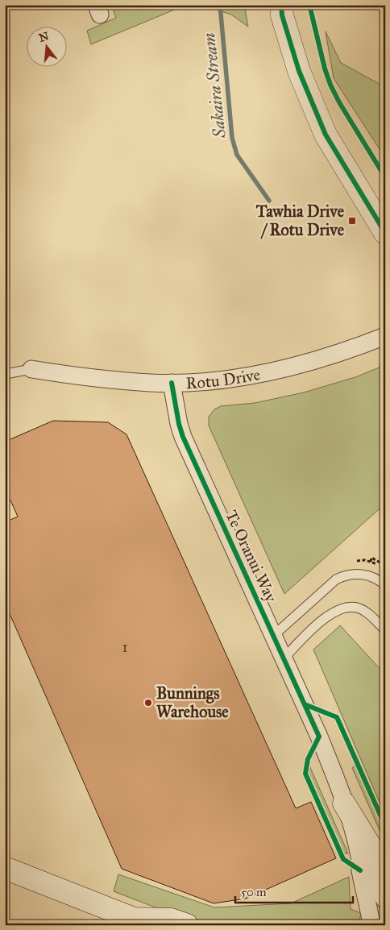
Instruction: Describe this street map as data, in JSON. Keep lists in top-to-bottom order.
{
  "streets": {
    "street": ["Rotu Drive", "Te Oranui Way"]
  },
  "crossings": [
    ["Rotu Drive", "Te Oranui Way"]
  ],
  "water": ["Sakaira Stream"],
  "places": {
    "transit": ["Tawhia Drive / Rotu Drive"],
    "other": ["Bunnings Warehouse"]
  },
  "house_numbers": ["1"],
  "scale_bar": "50 m",
  "north": "top"
}
